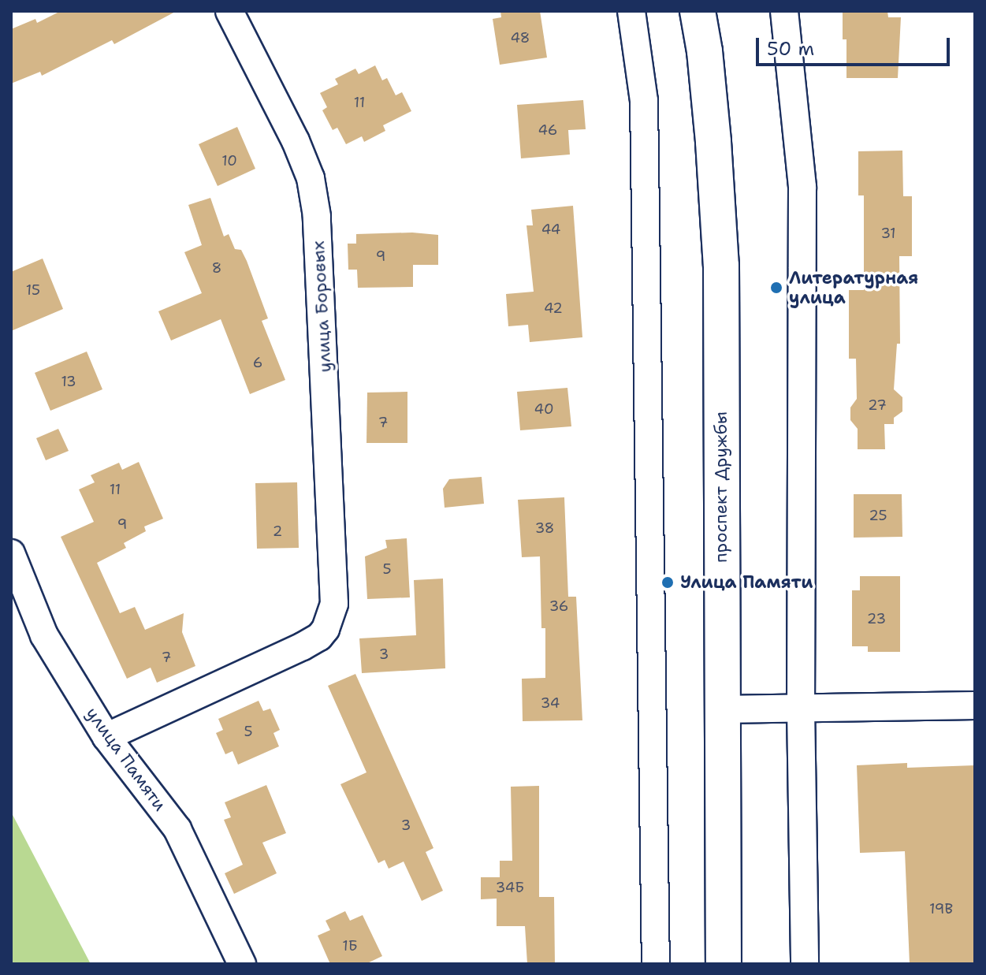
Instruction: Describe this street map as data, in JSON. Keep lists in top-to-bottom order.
{
  "streets": {
    "main road": ["проспект Дружбы"],
    "street": ["улица Боровых", "улица Памяти"]
  },
  "crossings": [
    ["улица Боровых", "улица Памяти"]
  ],
  "places": ["Литературная улица", "Улица Памяти"],
  "house_numbers": [
    "48",
    "11",
    "46",
    "10",
    "44",
    "31",
    "9",
    "8",
    "15",
    "42",
    "6",
    "13",
    "27",
    "40",
    "7",
    "11",
    "25",
    "9",
    "38",
    "2",
    "5",
    "36",
    "23",
    "3",
    "7",
    "34",
    "5",
    "3",
    "34Б",
    "19В",
    "1Б"
  ],
  "scale_bar": "50 m"
}
